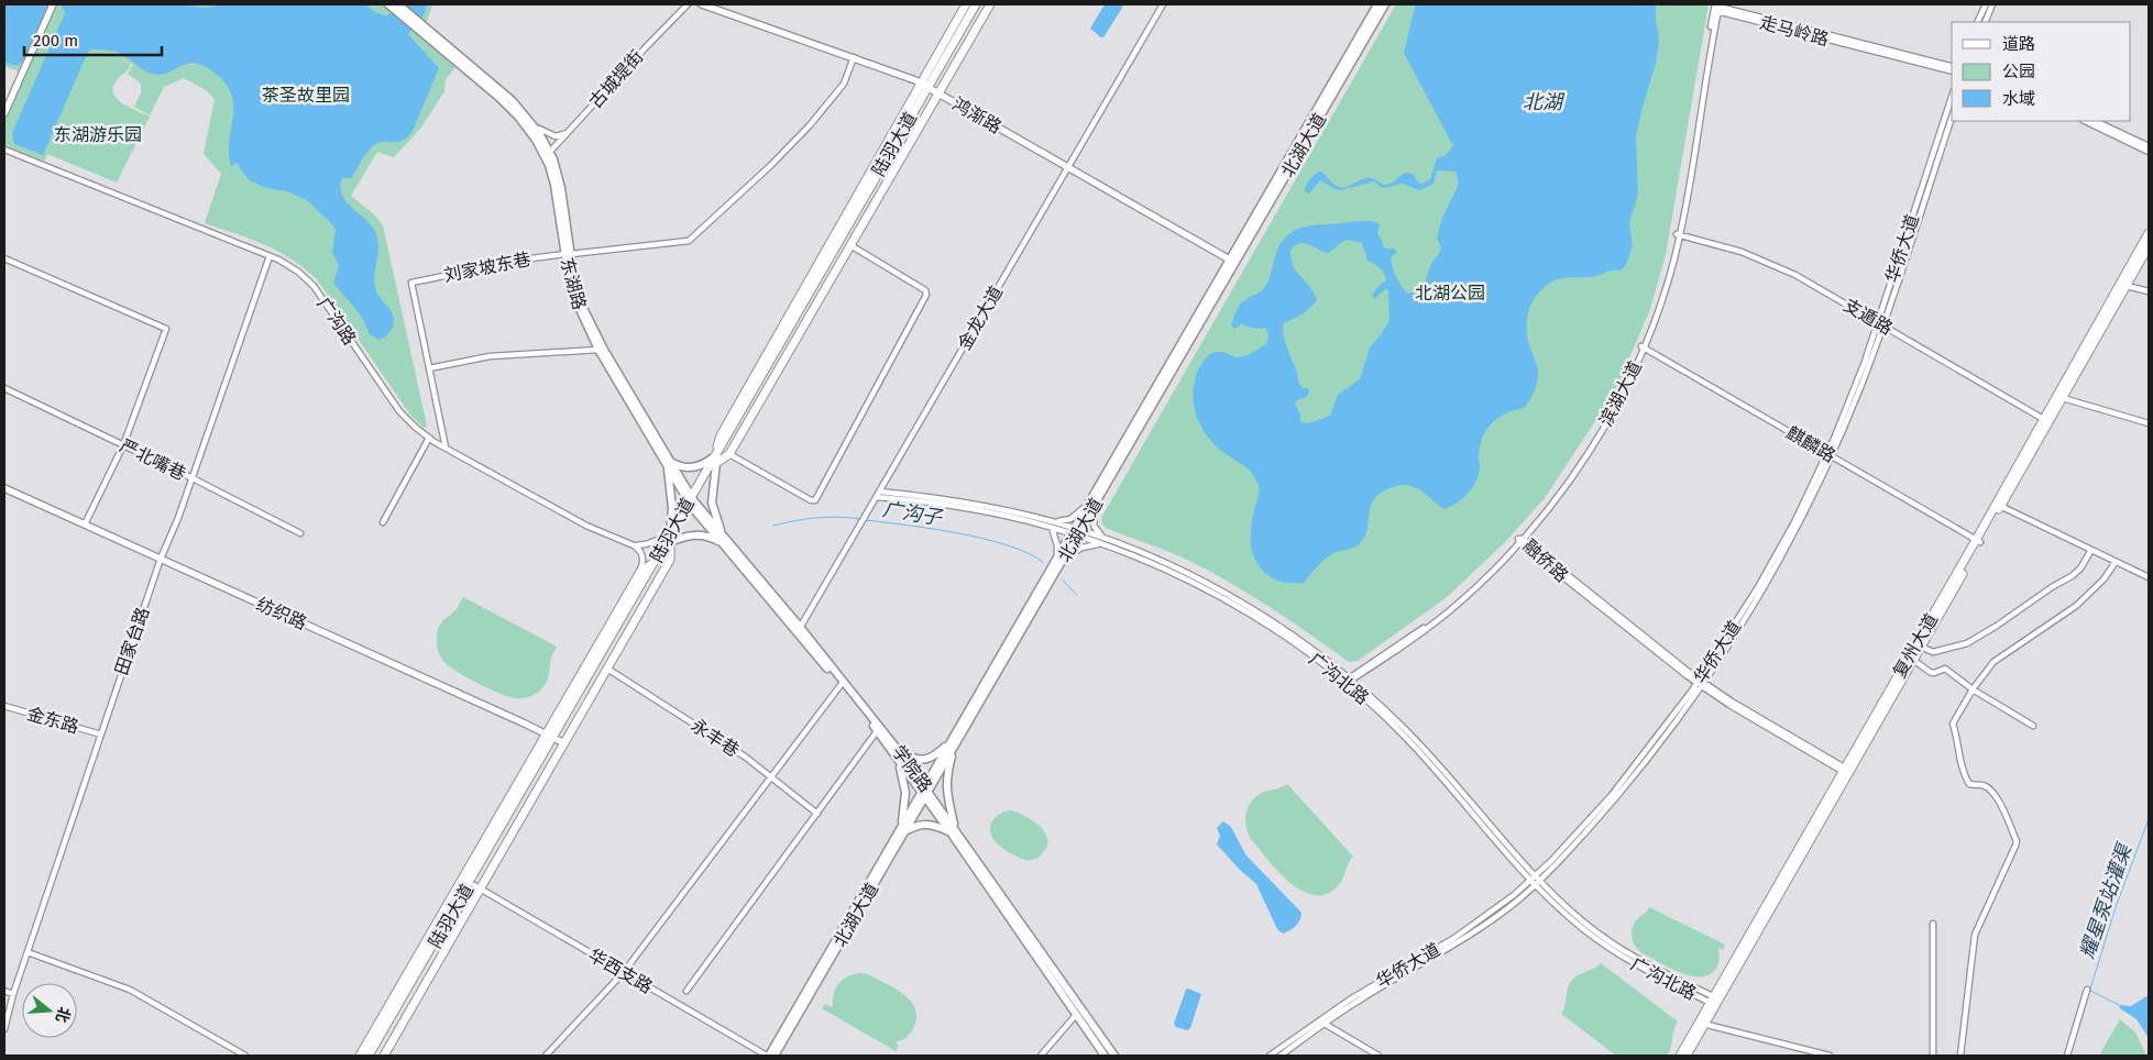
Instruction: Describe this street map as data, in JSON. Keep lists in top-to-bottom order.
{
  "streets": {
    "main road": [
      "陆羽大道",
      "北湖大道",
      "东湖路",
      "复州大道",
      "学院路"
    ],
    "street": [
      "走马岭路",
      "古城堤街",
      "鸿渐路",
      "华侨大道",
      "刘家坡东巷",
      "支遁路",
      "金龙大道",
      "广沟路",
      "滨湖大道",
      "麒麟路",
      "严北嘴巷",
      "融侨路",
      "纺织路",
      "田家台路",
      "广沟北路",
      "金东路",
      "永丰巷",
      "华西支路"
    ]
  },
  "crossings": [
    ["走马岭路", "滨湖大道"],
    ["古城堤街", "东湖路"],
    ["鸿渐路", "陆羽大道"],
    ["鸿渐路", "北湖大道"],
    ["鸿渐路", "刘家坡东巷"],
    ["鸿渐路", "金龙大道"],
    ["陆羽大道", "东湖路"],
    ["陆羽大道", "纺织路"],
    ["陆羽大道", "学院路"],
    ["陆羽大道", "华西支路"],
    ["北湖大道", "广沟北路"],
    ["北湖大道", "学院路"],
    ["北湖大道", "华西支路"],
    ["华侨大道", "支遁路"],
    ["华侨大道", "麒麟路"],
    ["华侨大道", "融侨路"],
    ["华侨大道", "广沟北路"],
    ["刘家坡东巷", "东湖路"],
    ["东湖路", "学院路"],
    ["支遁路", "滨湖大道"],
    ["支遁路", "复州大道"],
    ["金龙大道", "广沟北路"],
    ["金龙大道", "学院路"],
    ["广沟路", "田家台路"],
    ["滨湖大道", "麒麟路"],
    ["滨湖大道", "融侨路"],
    ["滨湖大道", "广沟北路"],
    ["麒麟路", "复州大道"],
    ["严北嘴巷", "田家台路"],
    ["融侨路", "复州大道"],
    ["纺织路", "田家台路"],
    ["田家台路", "金东路"],
    ["复州大道", "广沟北路"]
  ],
  "water": ["北湖", "广沟子", "耀星泵站灌渠"],
  "parks": ["茶圣故里园", "东湖游乐园", "北湖公园"],
  "legend": ["道路", "公园", "水域"],
  "scale_bar": "200 m",
  "north": "right"
}
